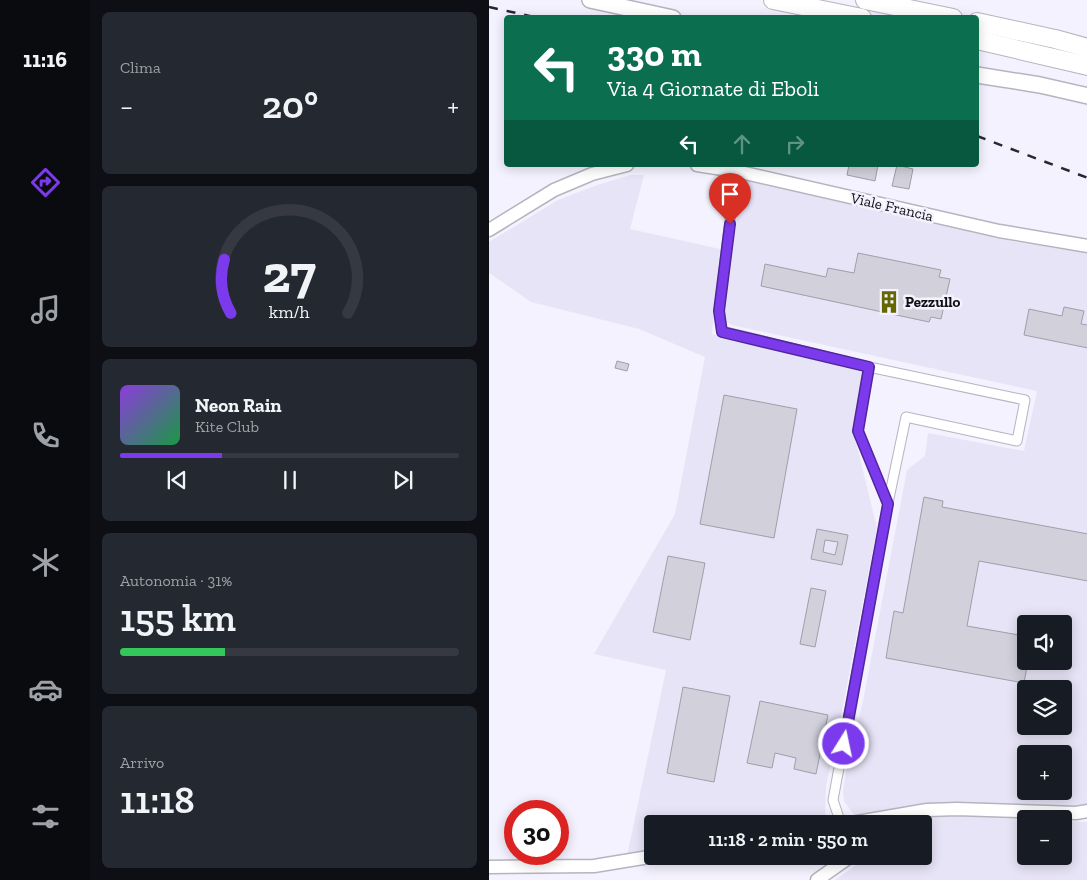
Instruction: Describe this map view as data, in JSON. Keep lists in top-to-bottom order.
{
  "streets": {
    "street": ["Viale Francia"]
  },
  "places": {
    "building": ["Pezzullo"]
  },
  "page": {
    "tabs": "11:16",
    "tile": [
      "Clima",
      ["Autonomia · 31%", "155 km"],
      ["Arrivo", "11:18"]
    ],
    "turn": ["330 m", "Via 4 Giornate di Eboli"],
    "heat": ["−", "20°", "+"],
    "song": ["Neon Rain", "Kite Club"],
    "map_buttons": ["+", "−"],
    "limit": "30",
    "trip": "11:18 · 2 min · 550 m",
    "gauge": ["27", "km/h"]
  }
}
